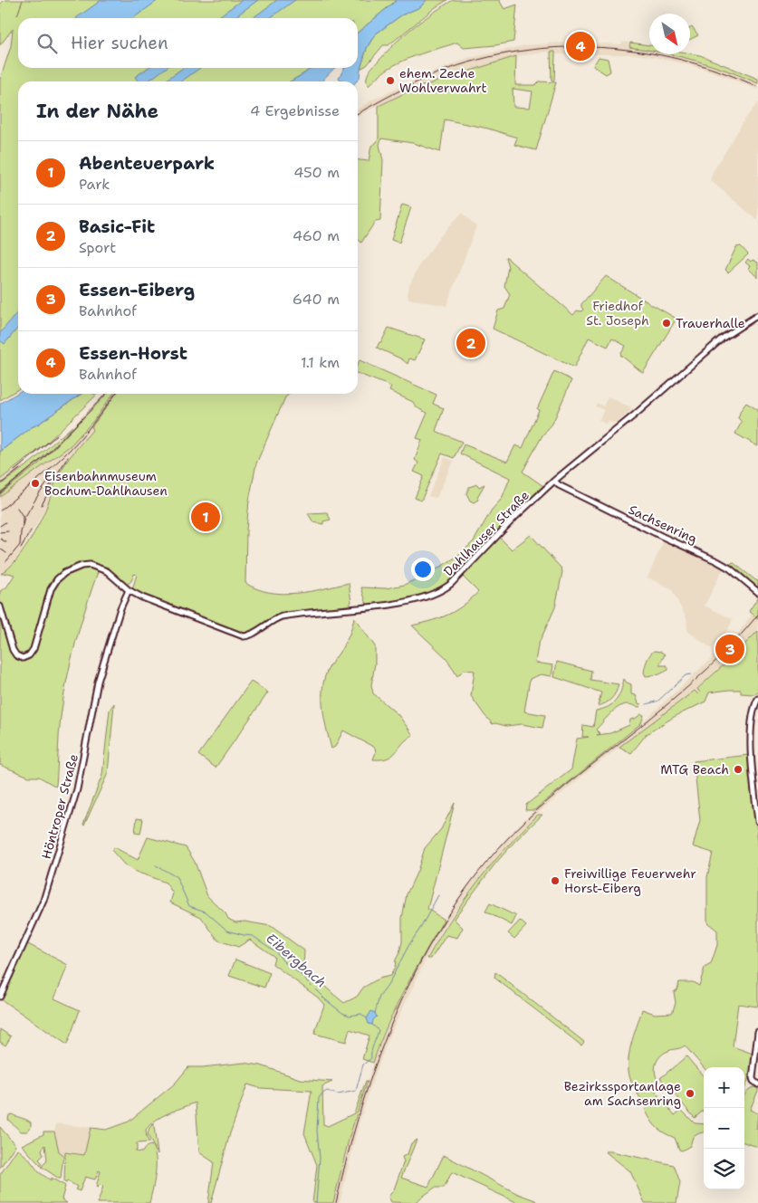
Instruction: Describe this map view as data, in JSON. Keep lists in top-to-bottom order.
{
  "streets": {
    "street": ["Sachsenring", "Dahlhauser Straße", "Höntroper Straße"]
  },
  "crossings": [
    ["Sachsenring", "Dahlhauser Straße"],
    ["Dahlhauser Straße", "Höntroper Straße"]
  ],
  "water": ["Eibergbach"],
  "parks": ["Friedhof St. Joseph"],
  "places": [
    "ehem. Zeche Wohlverwahrt",
    "Trauerhalle",
    "Eisenbahnmuseum Bochum-Dahlhausen",
    "MTG Beach",
    "Freiwillige Feuerwehr Horst-Eiberg",
    "Bezirkssportanlage am Sachsenring"
  ],
  "north": "bottom right",
  "page": {
    "search": "Hier suchen",
    "pins": [
      "4",
      "2",
      "1",
      "3"
    ],
    "heading": ["In der Nähe", "4 Ergebnisse"],
    "list": [
      {
        "mark": "1",
        "name": "Abenteuerpark",
        "note": "Park",
        "value": "450 m"
      },
      {
        "mark": "2",
        "name": "Basic-Fit",
        "note": "Sport",
        "value": "460 m"
      },
      {
        "mark": "3",
        "name": "Essen-Eiberg",
        "note": "Bahnhof",
        "value": "640 m"
      },
      {
        "mark": "4",
        "name": "Essen-Horst",
        "note": "Bahnhof",
        "value": "1.1 km"
      }
    ],
    "map_buttons": ["+", "−"]
  }
}
